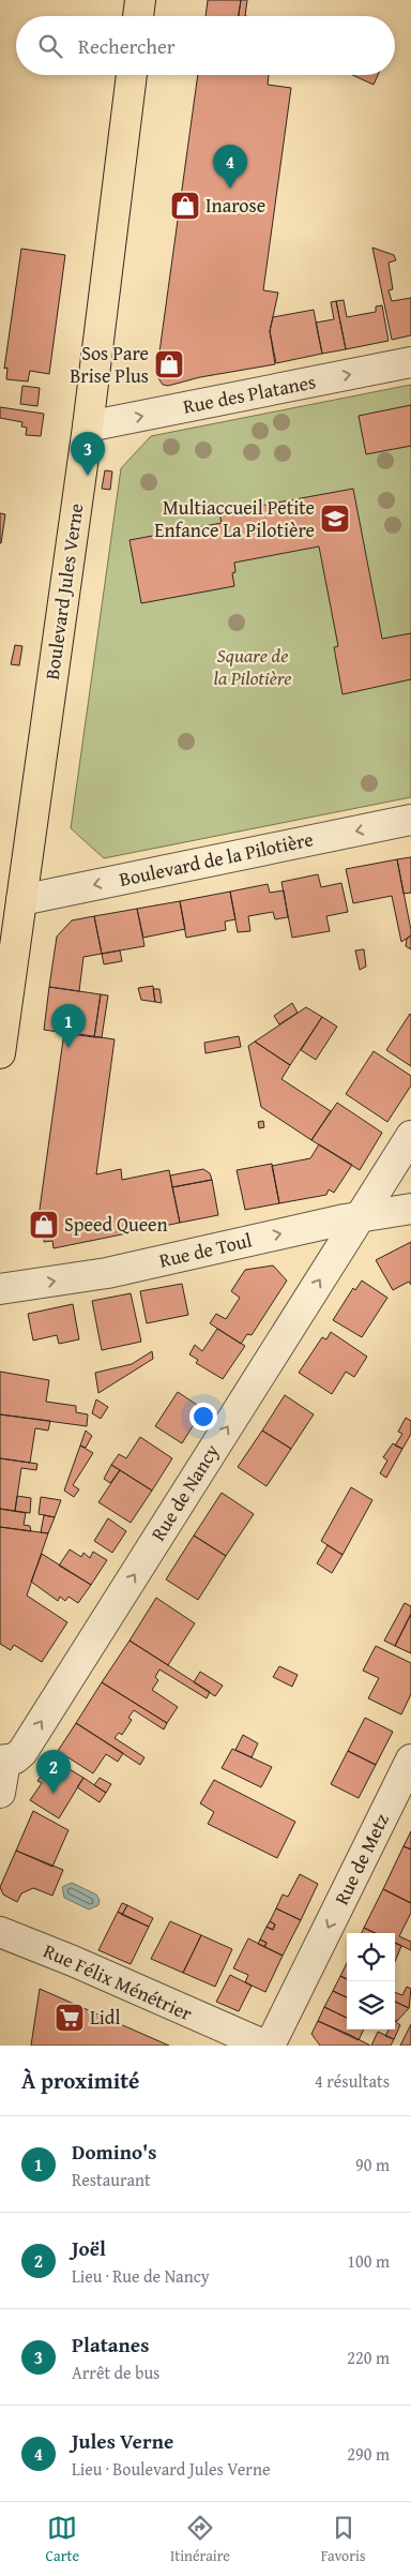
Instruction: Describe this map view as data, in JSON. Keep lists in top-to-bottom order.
{
  "streets": {
    "main road": ["Boulevard Jules Verne"],
    "street": [
      "Rue des Platanes",
      "Boulevard de la Pilotière",
      "Rue de Toul",
      "Rue de Nancy",
      "Rue de Metz",
      "Rue Félix Ménétrier"
    ]
  },
  "crossings": [
    ["Rue des Platanes", "Boulevard Jules Verne"],
    ["Boulevard Jules Verne", "Boulevard de la Pilotière"],
    ["Rue de Toul", "Rue de Nancy"]
  ],
  "one_way": [
    "Rue des Platanes",
    "Boulevard de la Pilotière",
    "Rue de Toul",
    "Rue de Nancy",
    "Rue de Metz"
  ],
  "parks": ["Square de la Pilotière"],
  "places": {
    "shop": ["Inarose", "Sos Pare Brise Plus", "Speed Queen"],
    "school or university": ["Multiaccueil Petite Enfance La Pilotière"],
    "supermarket": ["Lidl"]
  },
  "page": {
    "search": "Rechercher",
    "pins": [
      "4",
      "3",
      "1",
      "2"
    ],
    "heading": ["À proximité", "4 résultats"],
    "list": [
      {
        "mark": "1",
        "name": "Domino's",
        "note": "Restaurant",
        "value": "90 m"
      },
      {
        "mark": "2",
        "name": "Joël",
        "note": "Lieu · Rue de Nancy",
        "value": "100 m"
      },
      {
        "mark": "3",
        "name": "Platanes",
        "note": "Arrêt de bus",
        "value": "220 m"
      },
      {
        "mark": "4",
        "name": "Jules Verne",
        "note": "Lieu · Boulevard Jules Verne",
        "value": "290 m"
      }
    ],
    "nav": ["Carte", "Itinéraire", "Favoris"]
  }
}
